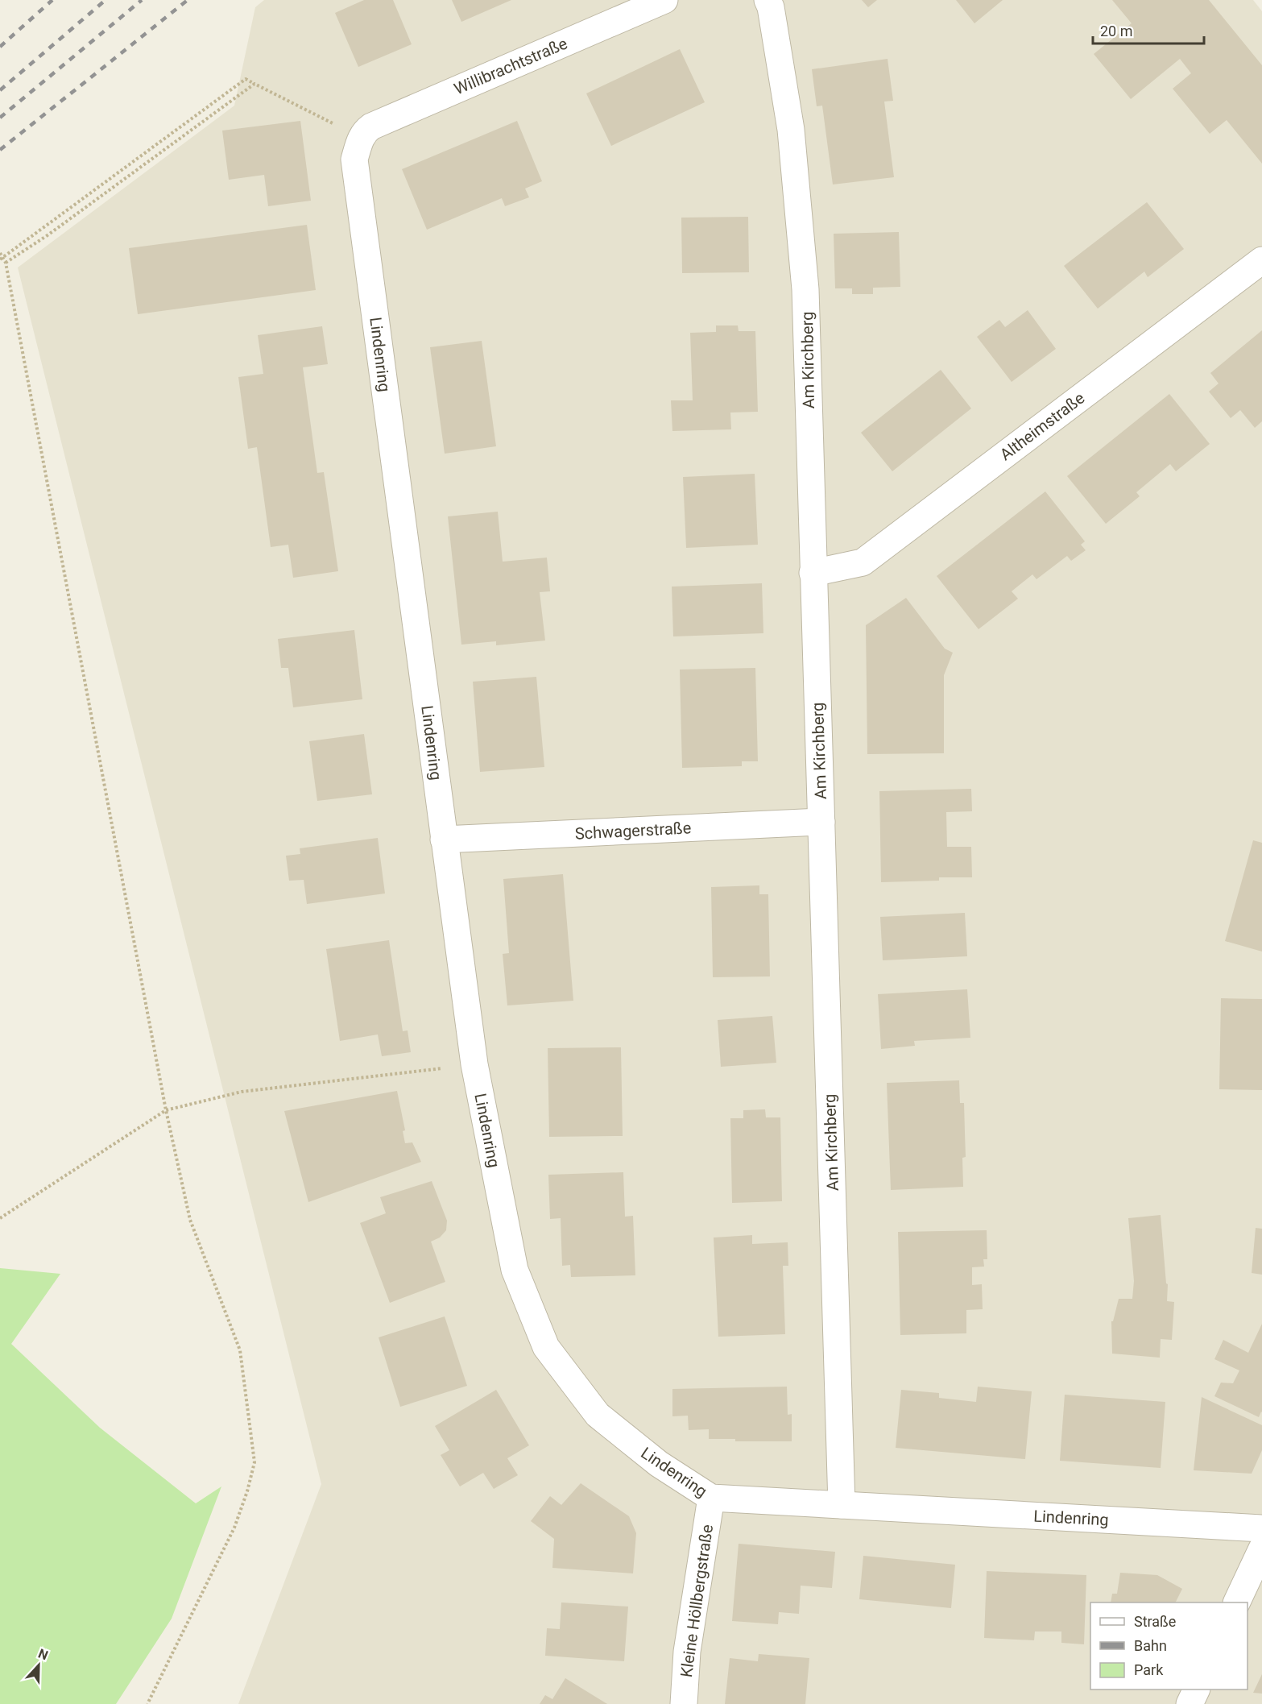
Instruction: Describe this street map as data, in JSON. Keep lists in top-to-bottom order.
{
  "streets": {
    "street": [
      "Willibrachtstraße",
      "Lindenring",
      "Am Kirchberg",
      "Altheimstraße",
      "Schwagerstraße",
      "Kleine Höllbergstraße"
    ]
  },
  "crossings": [
    ["Willibrachtstraße", "Lindenring"],
    ["Lindenring", "Am Kirchberg"],
    ["Lindenring", "Schwagerstraße"],
    ["Lindenring", "Kleine Höllbergstraße"],
    ["Am Kirchberg", "Altheimstraße"],
    ["Am Kirchberg", "Schwagerstraße"]
  ],
  "legend": ["Straße", "Bahn", "Park"],
  "scale_bar": "20 m",
  "north": "top"
}
